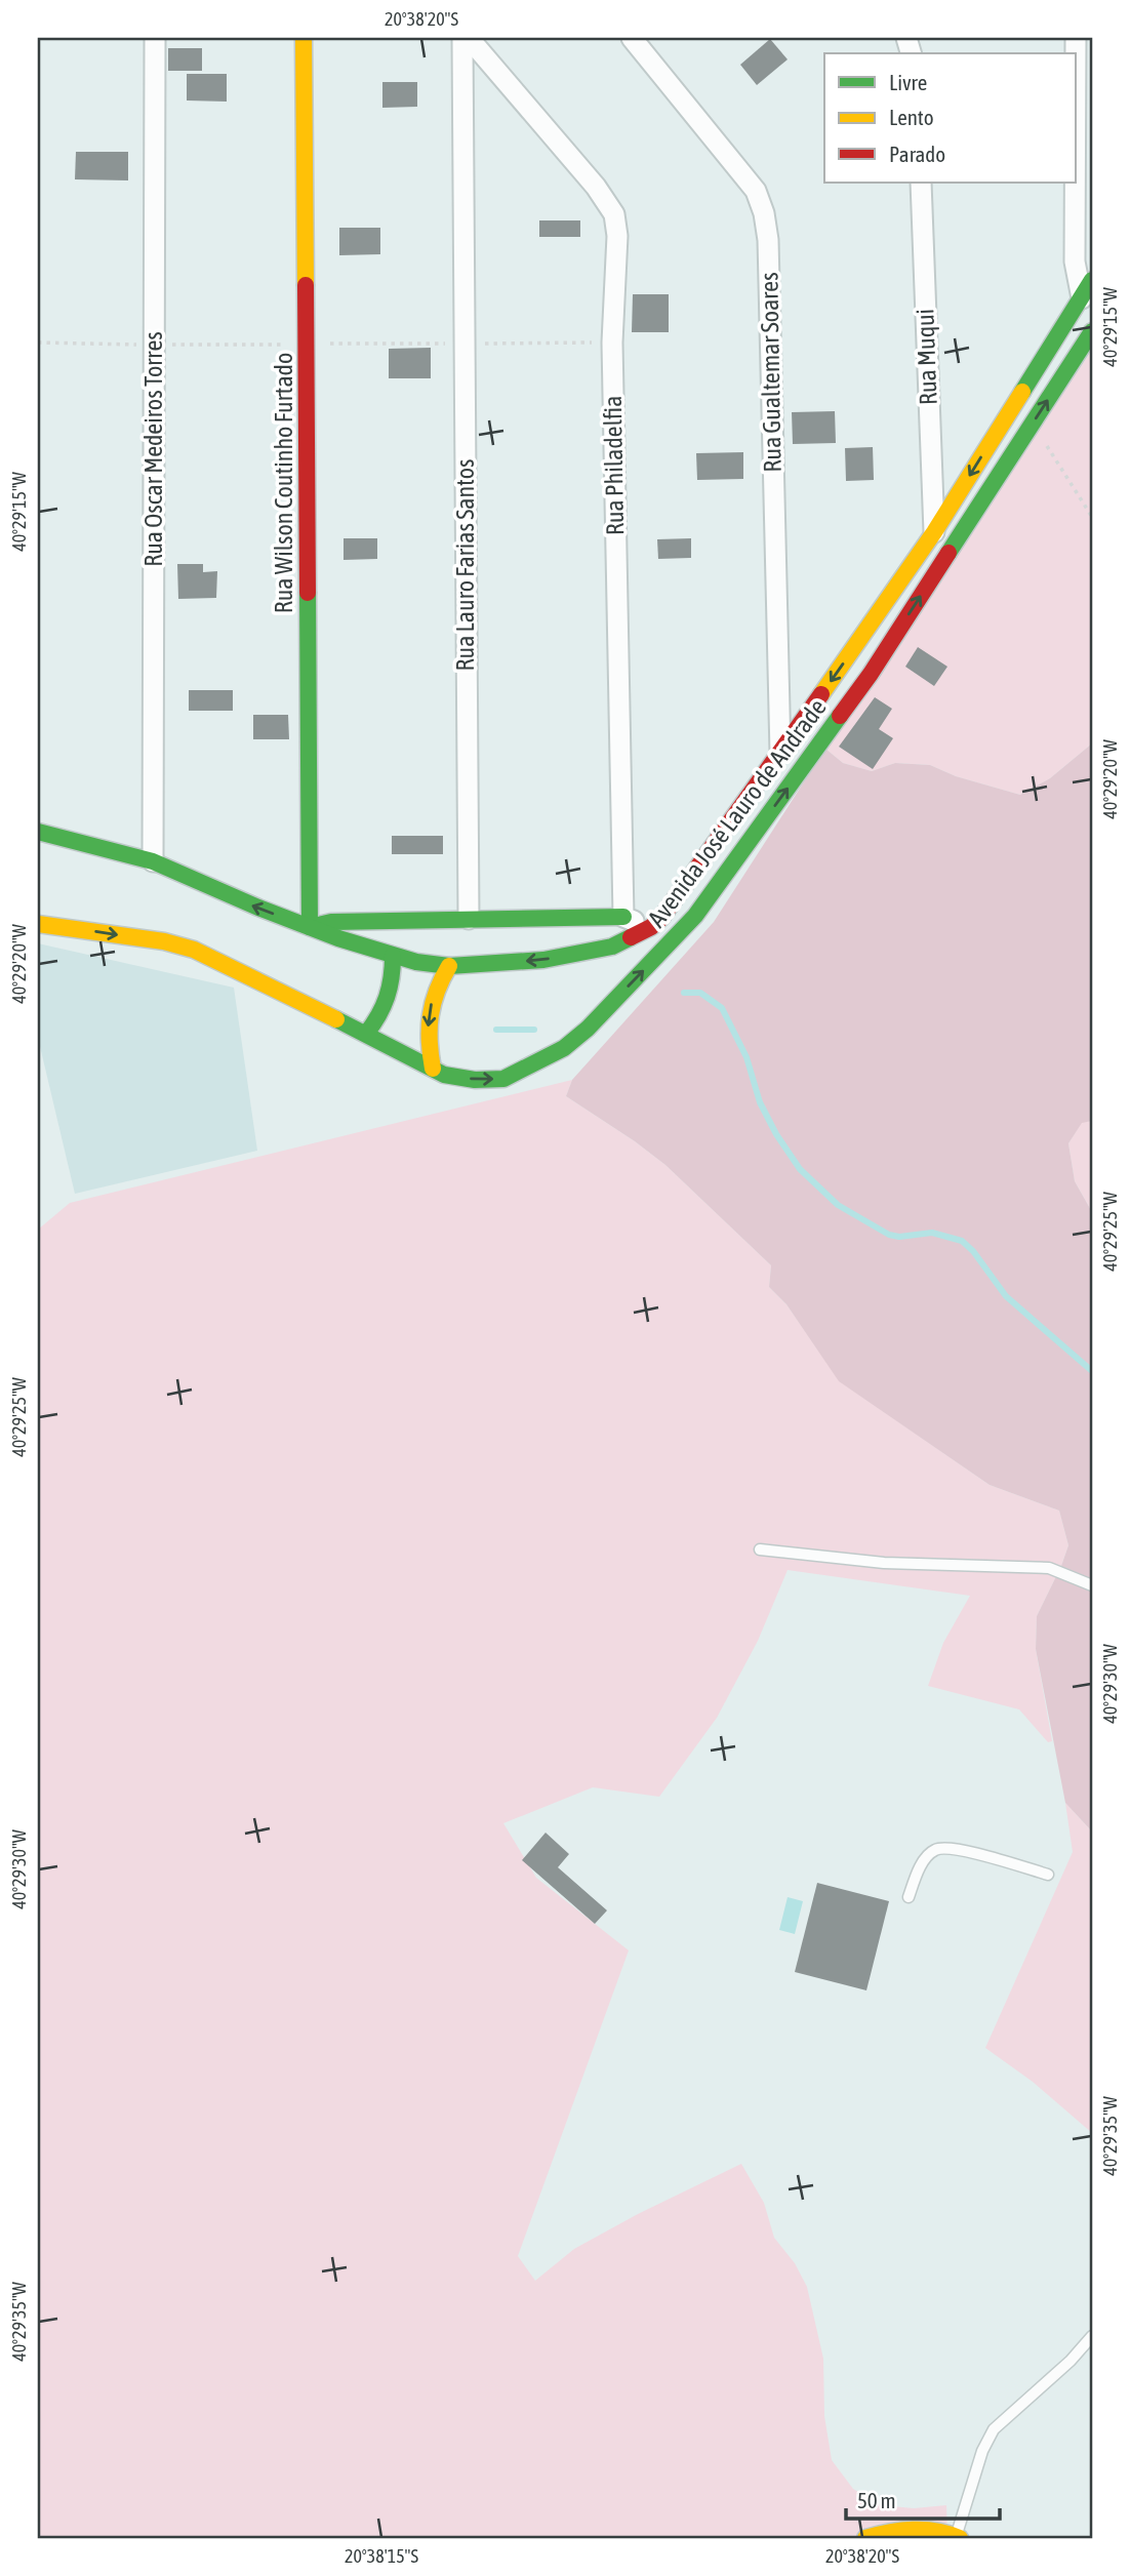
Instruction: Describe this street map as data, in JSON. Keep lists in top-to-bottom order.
{
  "streets": {
    "street": [
      "Rua Muqui",
      "Rua Gualtemar Soares",
      "Rua Oscar Medeiros Torres",
      "Rua Philadelfia",
      "Rua Wilson Coutinho Furtado",
      "Rua Lauro Farias Santos",
      "Avenida José Lauro de Andrade"
    ]
  },
  "crossings": [
    ["Rua Muqui", "Avenida José Lauro de Andrade"],
    ["Rua Gualtemar Soares", "Avenida José Lauro de Andrade"],
    ["Rua Oscar Medeiros Torres", "Avenida José Lauro de Andrade"],
    ["Rua Wilson Coutinho Furtado", "Avenida José Lauro de Andrade"]
  ],
  "legend": ["Livre", "Lento", "Parado"],
  "scale_bar": "50 m",
  "coordinates": [
    "20°38'20\"S",
    "40°29'15\"W",
    "40°29'20\"W",
    "40°29'25\"W",
    "40°29'30\"W",
    "40°29'35\"W",
    "20°38'15\"S"
  ]
}
